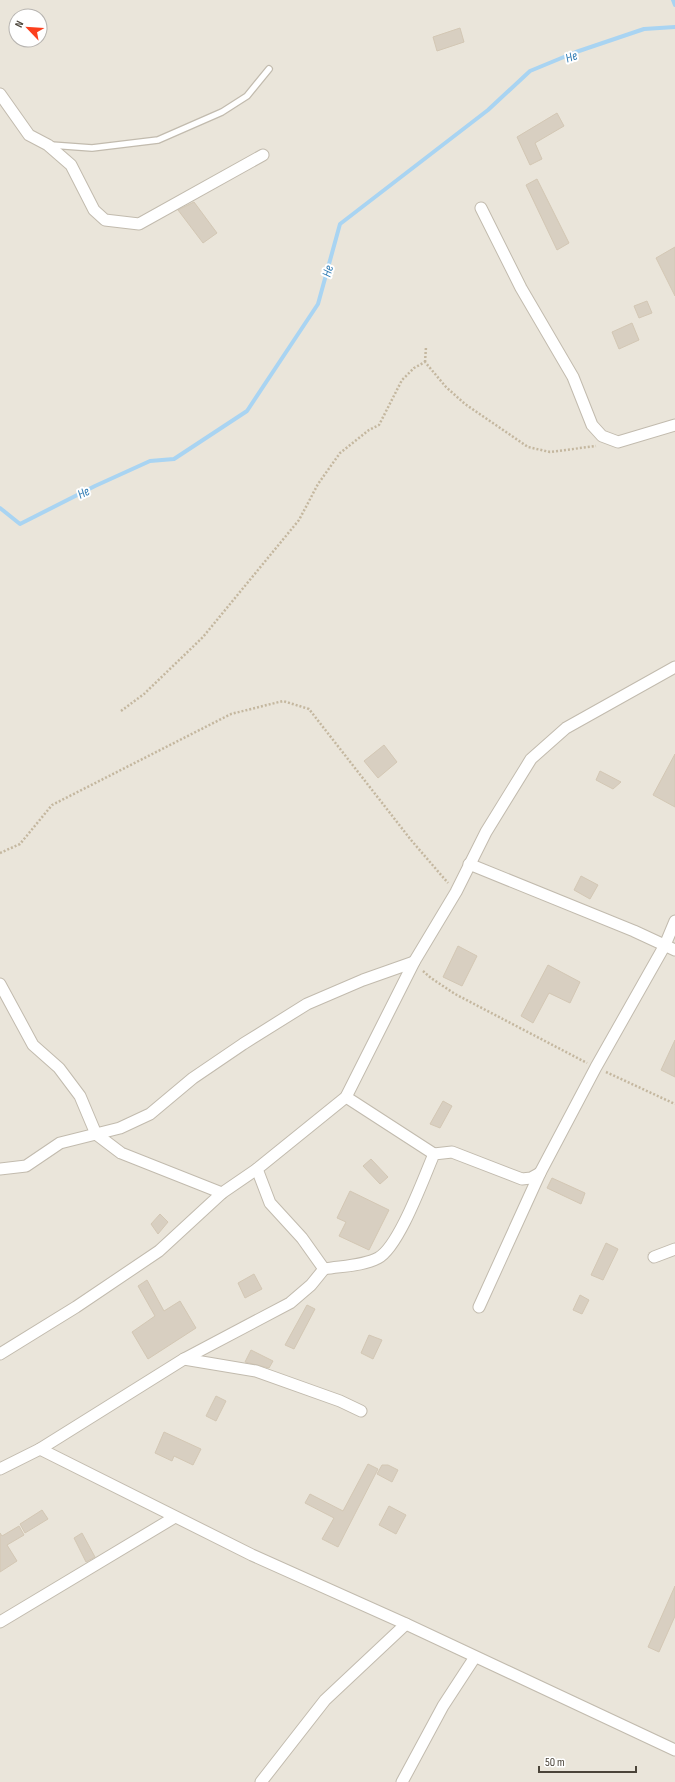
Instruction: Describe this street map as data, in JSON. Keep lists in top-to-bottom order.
{
  "water": ["He"],
  "scale_bar": "50 m",
  "north": "top left"
}
